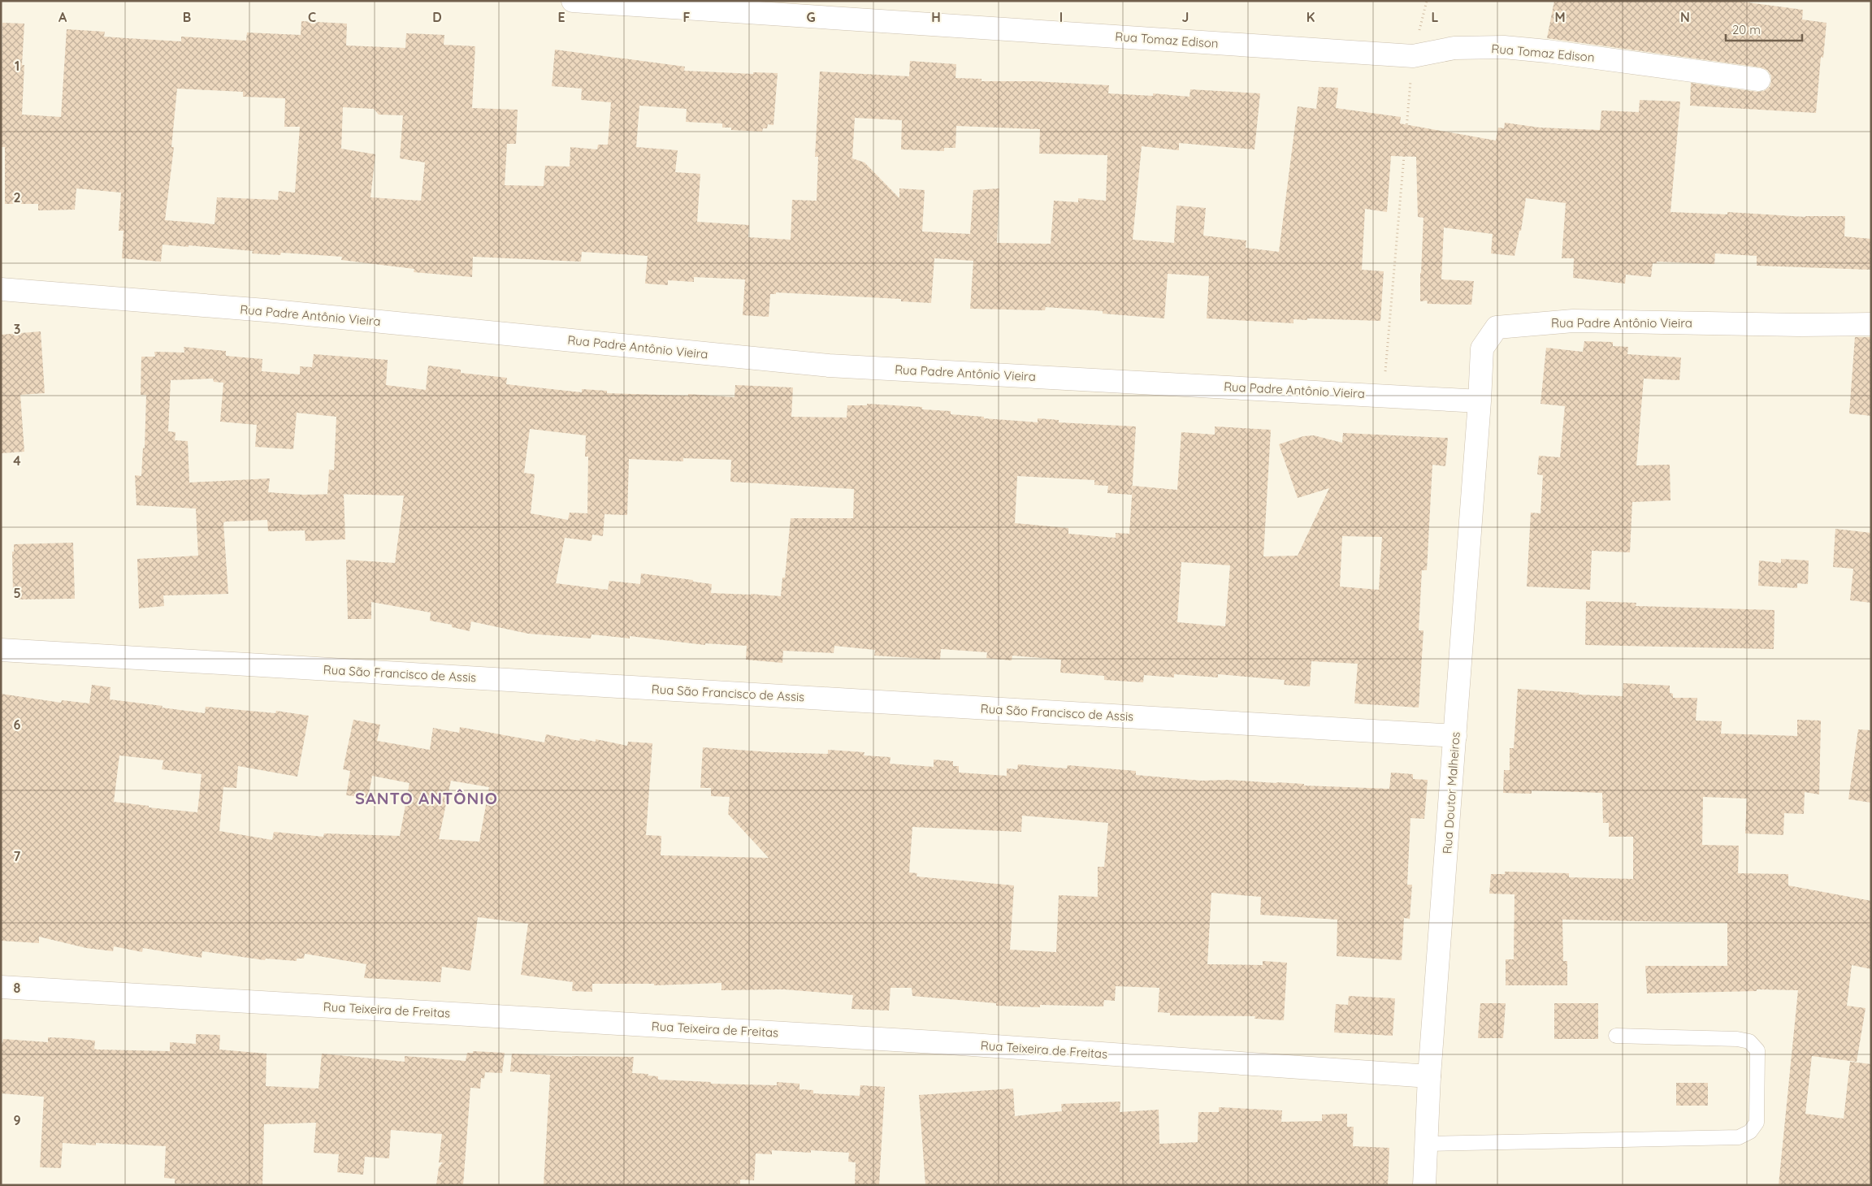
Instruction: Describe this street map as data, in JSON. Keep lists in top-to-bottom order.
{
  "streets": {
    "street": [
      "Rua Tomaz Edison",
      "Rua Padre Antônio Vieira",
      "Rua São Francisco de Assis",
      "Rua Doutor Malheiros",
      "Rua Teixeira de Freitas"
    ]
  },
  "crossings": [
    ["Rua Padre Antônio Vieira", "Rua Doutor Malheiros"],
    ["Rua São Francisco de Assis", "Rua Doutor Malheiros"],
    ["Rua Doutor Malheiros", "Rua Teixeira de Freitas"]
  ],
  "districts": ["SANTO ANTÔNIO"],
  "scale_bar": "20 m",
  "grid": {
    "columns": [
      "A",
      "B",
      "C",
      "D",
      "E",
      "F",
      "G",
      "H",
      "I",
      "J",
      "K",
      "L",
      "M",
      "N"
    ],
    "rows": [
      "1",
      "2",
      "3",
      "4",
      "5",
      "6",
      "7",
      "8",
      "9"
    ]
  }
}
